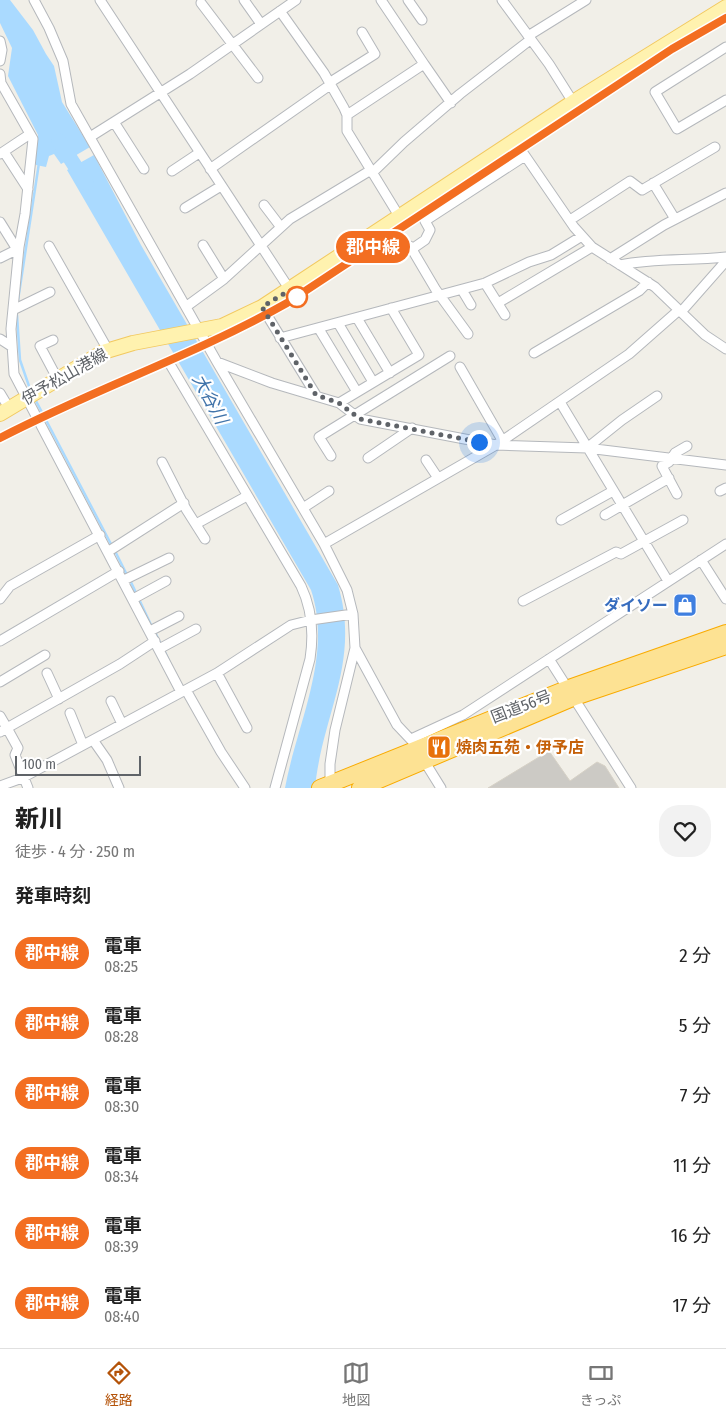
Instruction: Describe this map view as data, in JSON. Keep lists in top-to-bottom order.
{
  "streets": {
    "highway": ["国道56号"],
    "main road": ["伊予松山港線"]
  },
  "water": ["大谷川"],
  "places": {
    "shop": ["ダイソー"],
    "restaurant": ["焼肉五苑・伊予店"]
  },
  "scale_bar": "100 m",
  "page": {
    "on_map": "郡中線",
    "scale": "100 m",
    "heading": [
      ["新川", "徒歩 · 4 分 · 250 m"],
      "発車時刻"
    ],
    "list": [
      {
        "mark": "郡中線",
        "name": "電車",
        "note": "08:25",
        "value": "2 分"
      },
      {
        "mark": "郡中線",
        "name": "電車",
        "note": "08:28",
        "value": "5 分"
      },
      {
        "mark": "郡中線",
        "name": "電車",
        "note": "08:30",
        "value": "7 分"
      },
      {
        "mark": "郡中線",
        "name": "電車",
        "note": "08:34",
        "value": "11 分"
      },
      {
        "mark": "郡中線",
        "name": "電車",
        "note": "08:39",
        "value": "16 分"
      },
      {
        "mark": "郡中線",
        "name": "電車",
        "note": "08:40",
        "value": "17 分"
      }
    ],
    "tabs": ["経路", "地図", "きっぷ"]
  }
}
